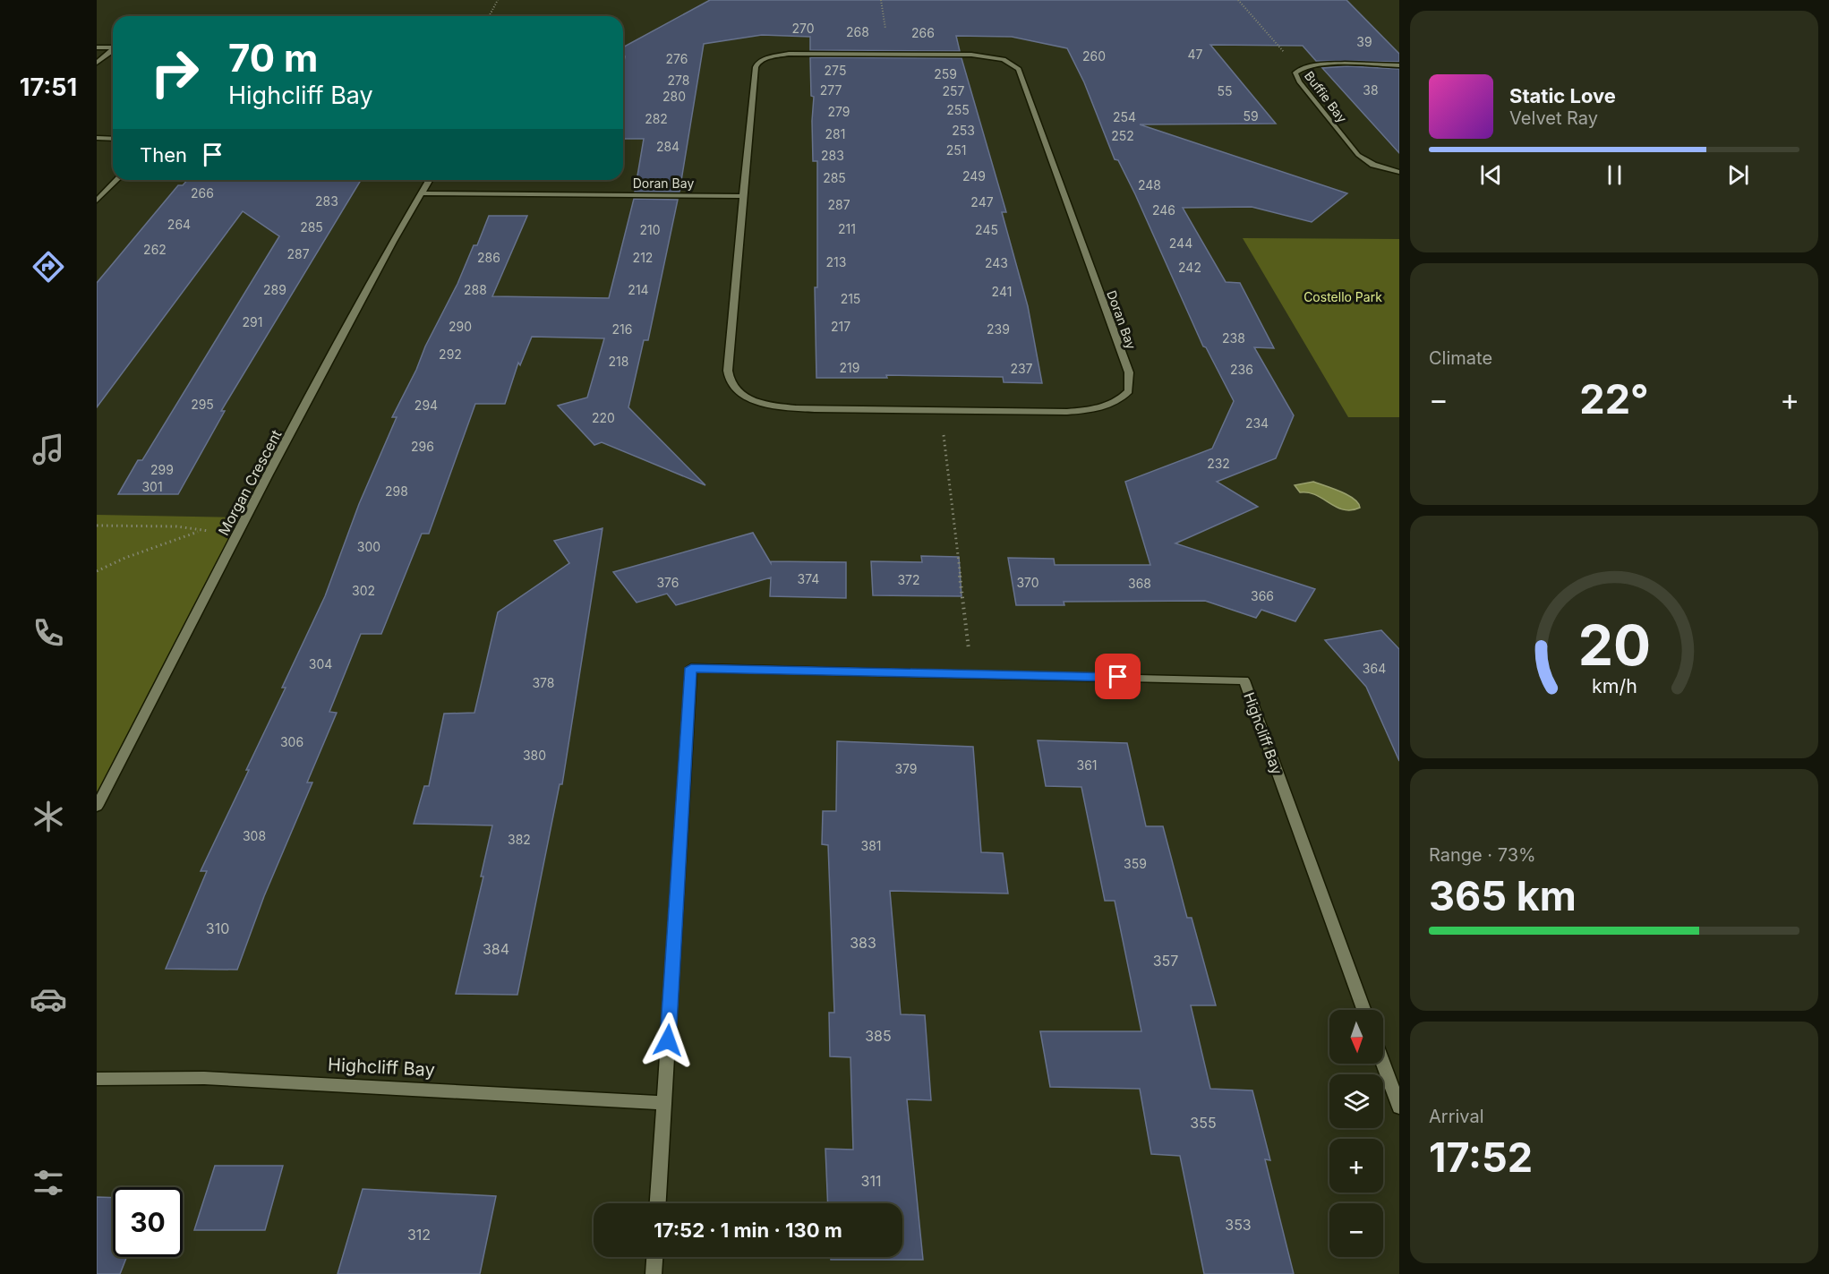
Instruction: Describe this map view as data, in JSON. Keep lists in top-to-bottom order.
{
  "streets": {
    "street": [
      "Buffie Bay",
      "Doran Bay",
      "Morgan Crescent",
      "Highcliff Bay"
    ]
  },
  "crossings": [
    ["Doran Bay", "Morgan Crescent"]
  ],
  "parks": ["Costello Park"],
  "house_numbers": [
    "270",
    "268",
    "266",
    "39",
    "47",
    "260",
    "276",
    "275",
    "259",
    "278",
    "277",
    "38",
    "257",
    "55",
    "280",
    "255",
    "279",
    "59",
    "254",
    "282",
    "253",
    "281",
    "252",
    "284",
    "251",
    "283",
    "249",
    "285",
    "248",
    "266",
    "283",
    "247",
    "287",
    "246",
    "264",
    "285",
    "211",
    "210",
    "245",
    "244",
    "262",
    "287",
    "286",
    "212",
    "213",
    "243",
    "242",
    "289",
    "288",
    "214",
    "241",
    "215",
    "291",
    "290",
    "217",
    "216",
    "239",
    "238",
    "292",
    "218",
    "219",
    "237",
    "236",
    "295",
    "294",
    "220",
    "234",
    "296",
    "232",
    "299",
    "301",
    "298",
    "300",
    "374",
    "372",
    "376",
    "370",
    "368",
    "302",
    "366",
    "304",
    "364",
    "378",
    "306",
    "380",
    "361",
    "379",
    "308",
    "382",
    "381",
    "359",
    "310",
    "383",
    "384",
    "357",
    "385",
    "355",
    "311",
    "353",
    "312"
  ],
  "north": "bottom",
  "page": {
    "tabs": "17:51",
    "turn": ["70 m", "Highcliff Bay"],
    "song": ["Static Love", "Velvet Ray"],
    "then": "Then",
    "tile": [
      "Climate",
      ["Range · 73%", "365 km"],
      ["Arrival", "17:52"]
    ],
    "heat": ["−", "22°", "+"],
    "map_buttons": ["+", "−"],
    "limit": "30",
    "trip": "17:52 · 1 min · 130 m",
    "gauge": ["20", "km/h"]
  }
}
